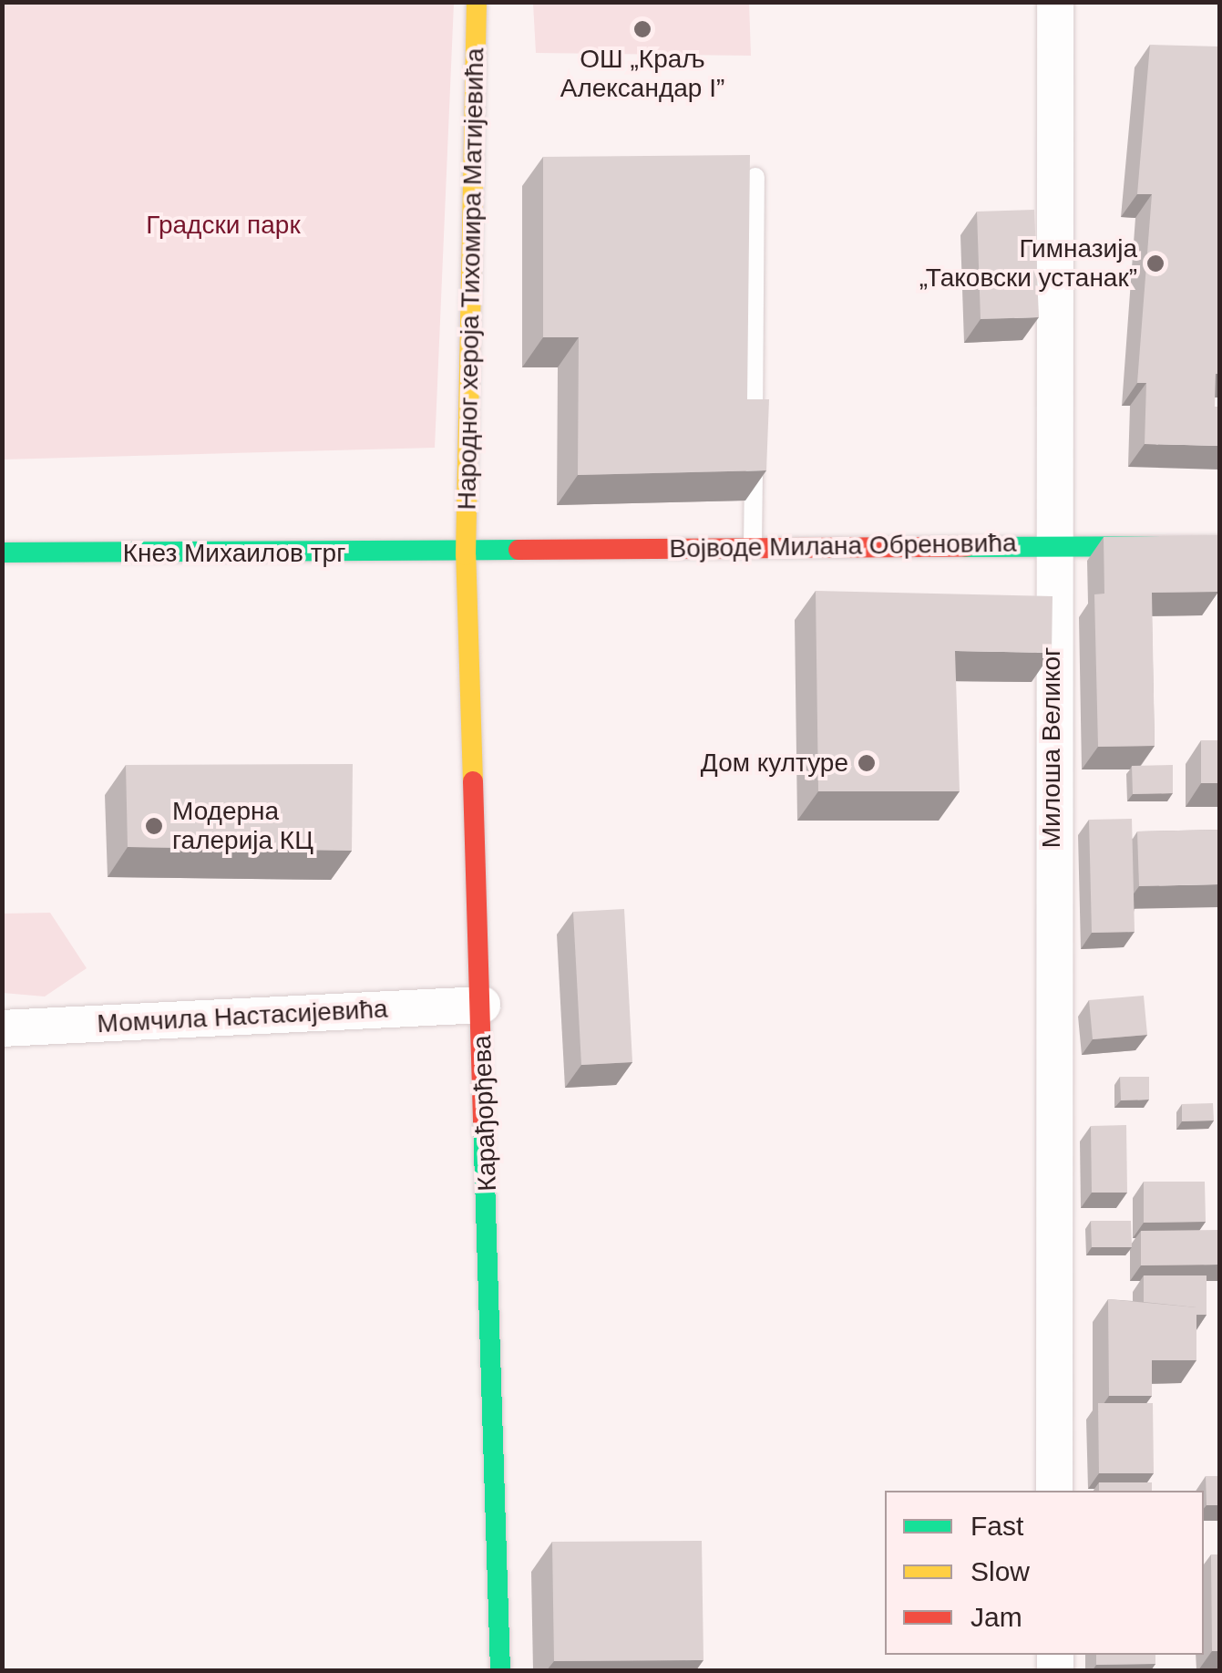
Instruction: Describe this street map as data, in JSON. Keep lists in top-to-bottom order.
{
  "streets": {
    "street": [
      "Народног хероја Тихомира Матијевића",
      "Војводе Милана Обреновића",
      "Кнез Михаилов трг",
      "Милоша Великог",
      "Момчила Настасијевића",
      "Карађорђева"
    ]
  },
  "crossings": [
    ["Народног хероја Тихомира Матијевића", "Војводе Милана Обреновића"],
    ["Народног хероја Тихомира Матијевића", "Кнез Михаилов трг"],
    ["Народног хероја Тихомира Матијевића", "Карађорђева"],
    ["Војводе Милана Обреновића", "Кнез Михаилов трг"],
    ["Војводе Милана Обреновића", "Милоша Великог"],
    ["Војводе Милана Обреновића", "Карађорђева"],
    ["Кнез Михаилов трг", "Карађорђева"],
    ["Момчила Настасијевића", "Карађорђева"]
  ],
  "parks": ["Градски парк"],
  "places": [
    "ОШ „Краљ Александар I”",
    "Гимназија „Таковски устанак”",
    "Дом културе",
    "Модерна галерија КЦ"
  ],
  "legend": ["Fast", "Slow", "Jam"]
}
